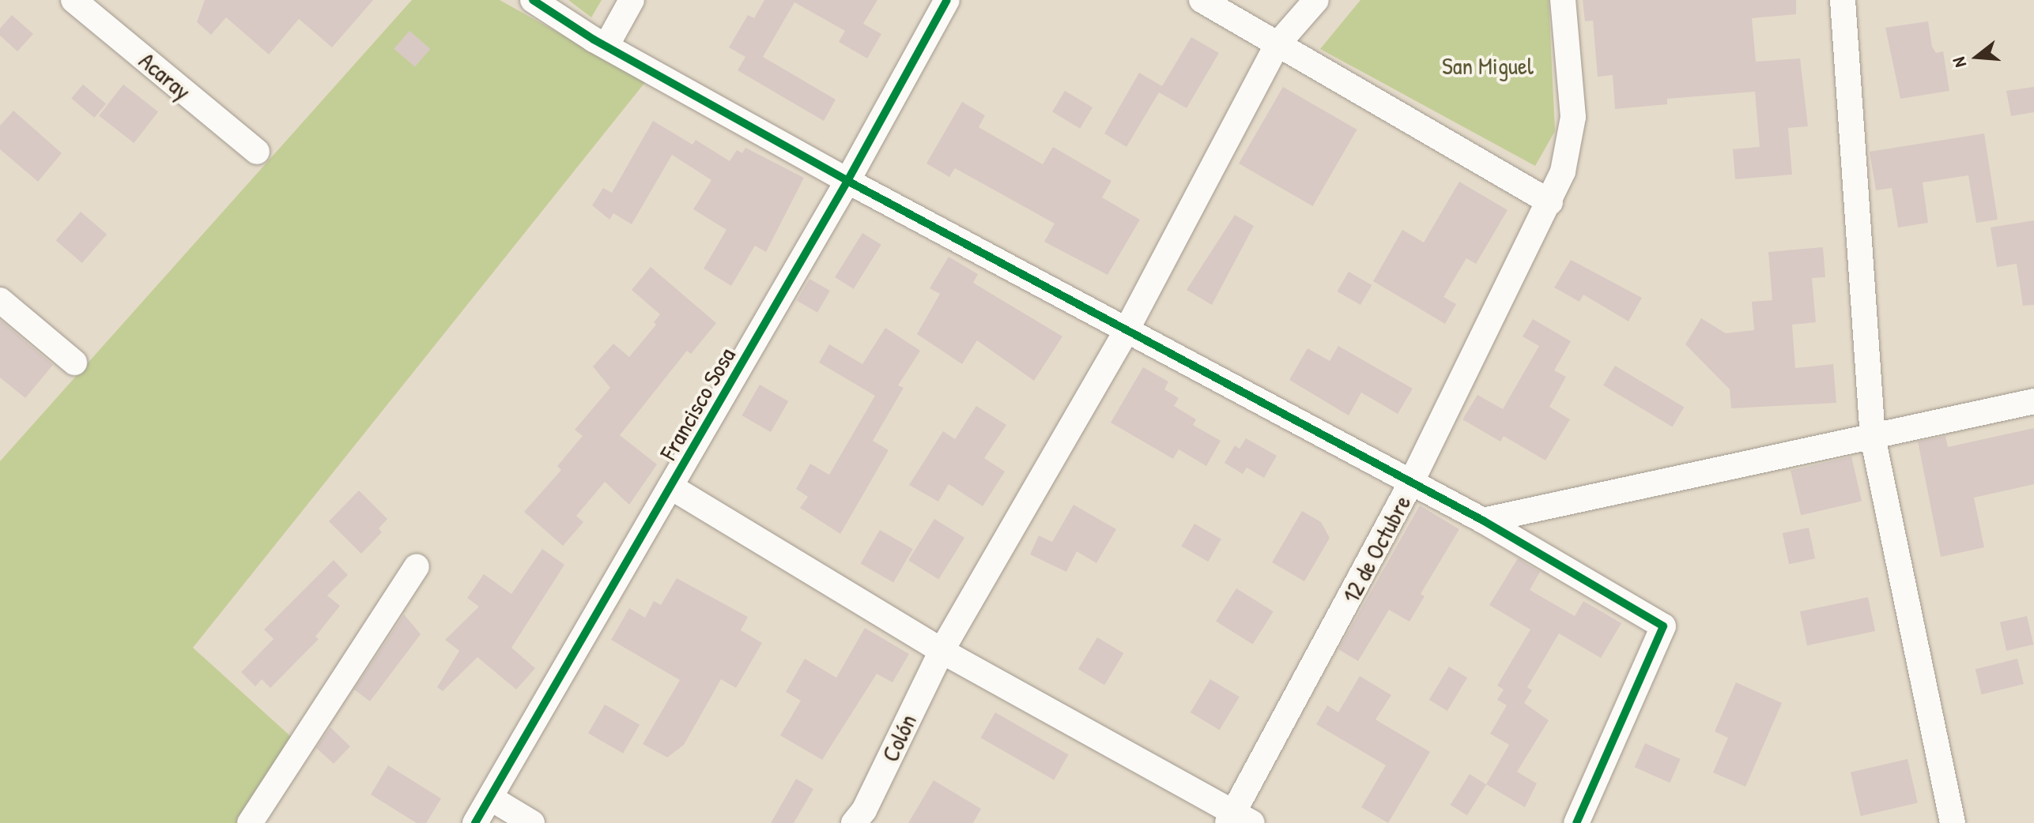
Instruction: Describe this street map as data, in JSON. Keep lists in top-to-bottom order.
{
  "streets": {
    "street": [
      "Acaray",
      "Francisco Sosa",
      "12 de Octubre",
      "Colón"
    ]
  },
  "parks": ["San Miguel"],
  "north": "left"
}
